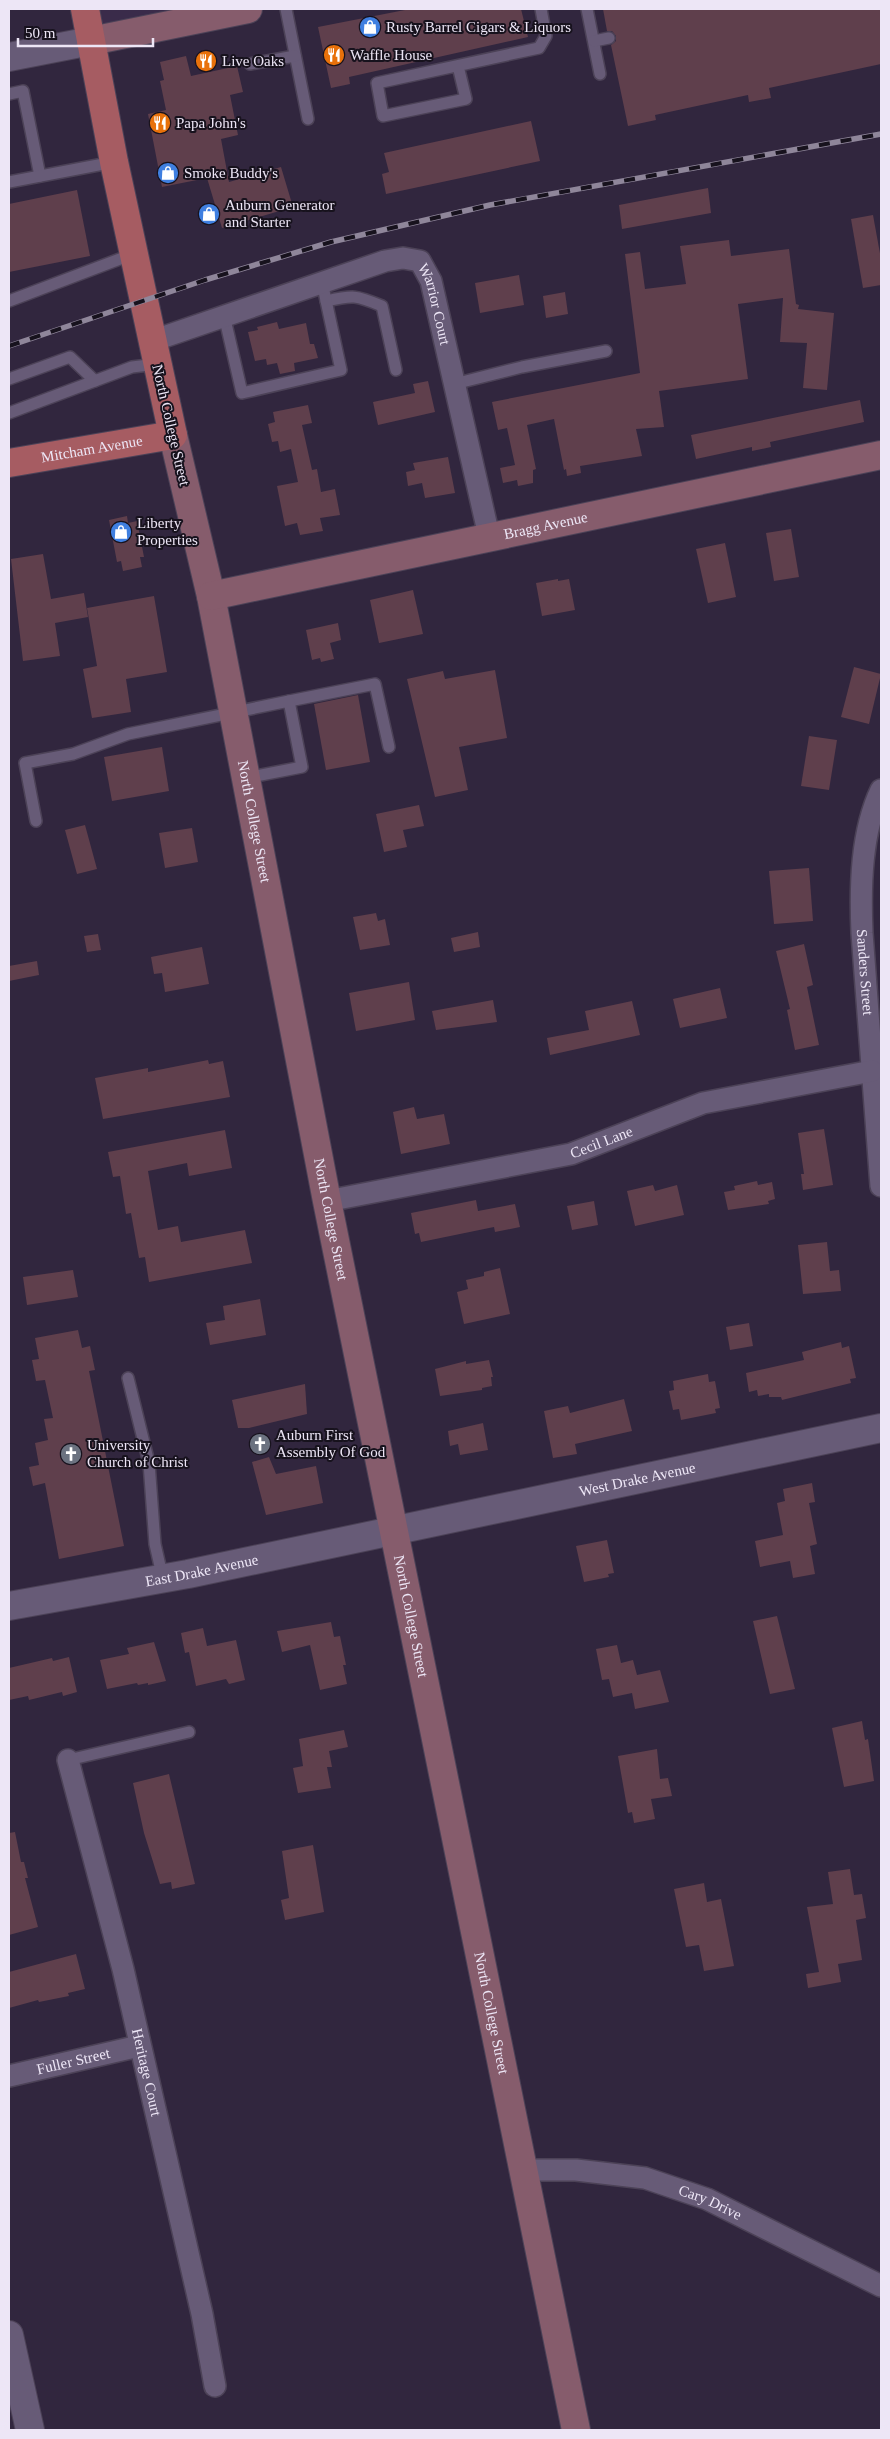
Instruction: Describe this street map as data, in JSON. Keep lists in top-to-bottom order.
{
  "streets": {
    "main road": ["North College Street", "Mitcham Avenue", "Bragg Avenue"],
    "street": [
      "Warrior Court",
      "Sanders Street",
      "Cecil Lane",
      "West Drake Avenue",
      "East Drake Avenue",
      "Fuller Street",
      "Heritage Court",
      "Cary Drive"
    ]
  },
  "crossings": [
    ["Warrior Court", "North College Street"],
    ["Warrior Court", "Bragg Avenue"],
    ["North College Street", "Mitcham Avenue"],
    ["North College Street", "Bragg Avenue"],
    ["North College Street", "Cecil Lane"],
    ["North College Street", "West Drake Avenue"],
    ["North College Street", "East Drake Avenue"],
    ["North College Street", "Cary Drive"],
    ["Sanders Street", "Cecil Lane"],
    ["West Drake Avenue", "East Drake Avenue"],
    ["Fuller Street", "Heritage Court"]
  ],
  "places": {
    "shop": [
      "Rusty Barrel Cigars & Liquors",
      "Smoke Buddy's",
      "Auburn Generator and Starter",
      "Liberty Properties"
    ],
    "restaurant": ["Waffle House", "Live Oaks", "Papa John's"],
    "church": ["Auburn First Assembly Of God", "University Church of Christ"]
  },
  "scale_bar": "50 m"
}
